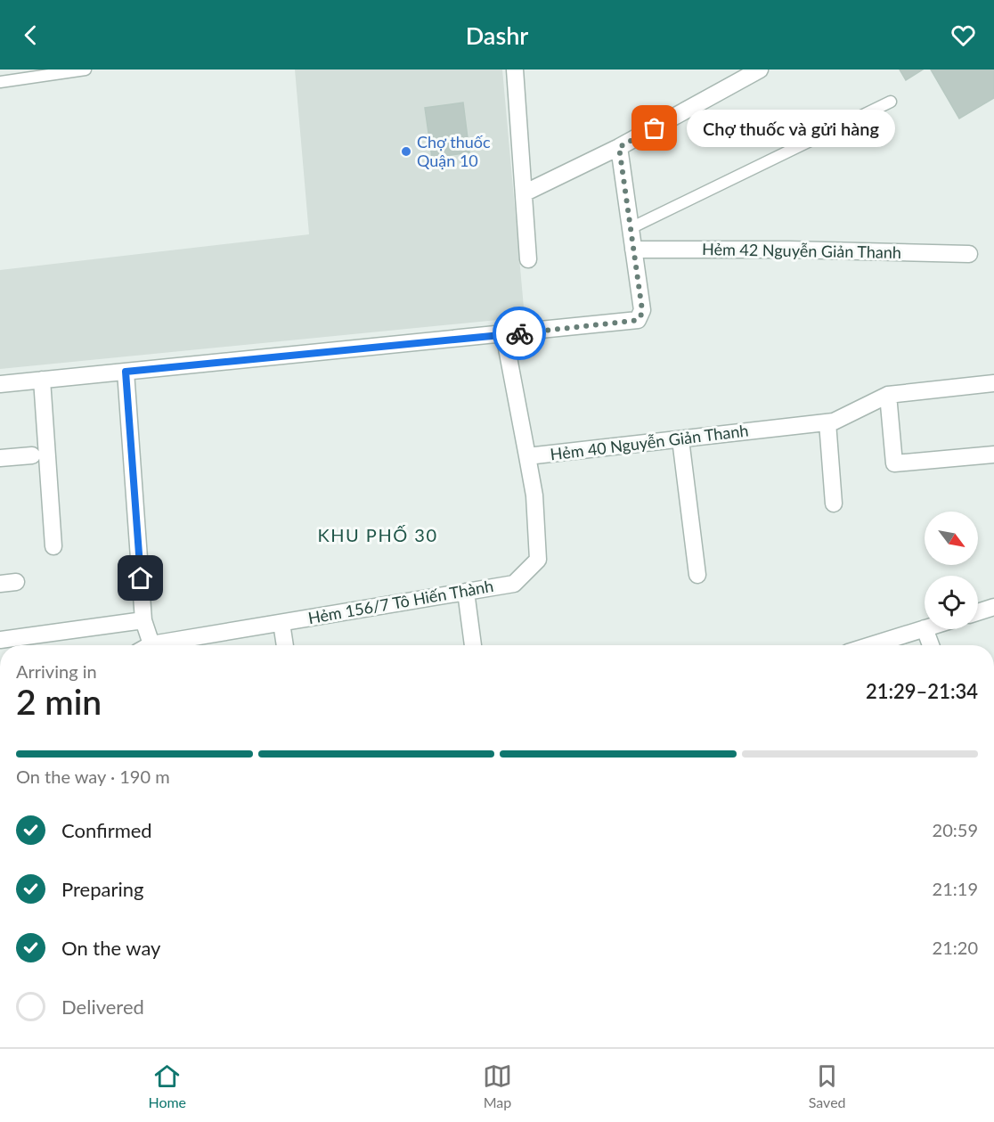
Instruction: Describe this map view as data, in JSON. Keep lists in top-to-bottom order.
{
  "streets": {
    "street": ["Hẻm 42 Nguyễn Giản Thanh", "Hẻm 40 Nguyễn Giản Thanh", "Hẻm 156/7 Tô Hiến Thành"]
  },
  "crossings": [
    ["Hẻm 40 Nguyễn Giản Thanh", "Hẻm 156/7 Tô Hiến Thành"]
  ],
  "districts": ["KHU PHỐ 30"],
  "places": ["Chợ thuốc và gửi hàng", "Chợ thuốc Quận 10"],
  "north": "bottom right",
  "page": {
    "header": "Dashr",
    "bubble": "Chợ thuốc và gửi hàng",
    "heading": ["2 min", "Arriving in", "21:29–21:34"],
    "bar": "On the way · 190 m",
    "list": [
      ["Confirmed", "20:59"],
      ["Preparing", "21:19"],
      ["On the way", "21:20"],
      "Delivered"
    ],
    "tabs": ["Home", "Map", "Saved"]
  }
}
